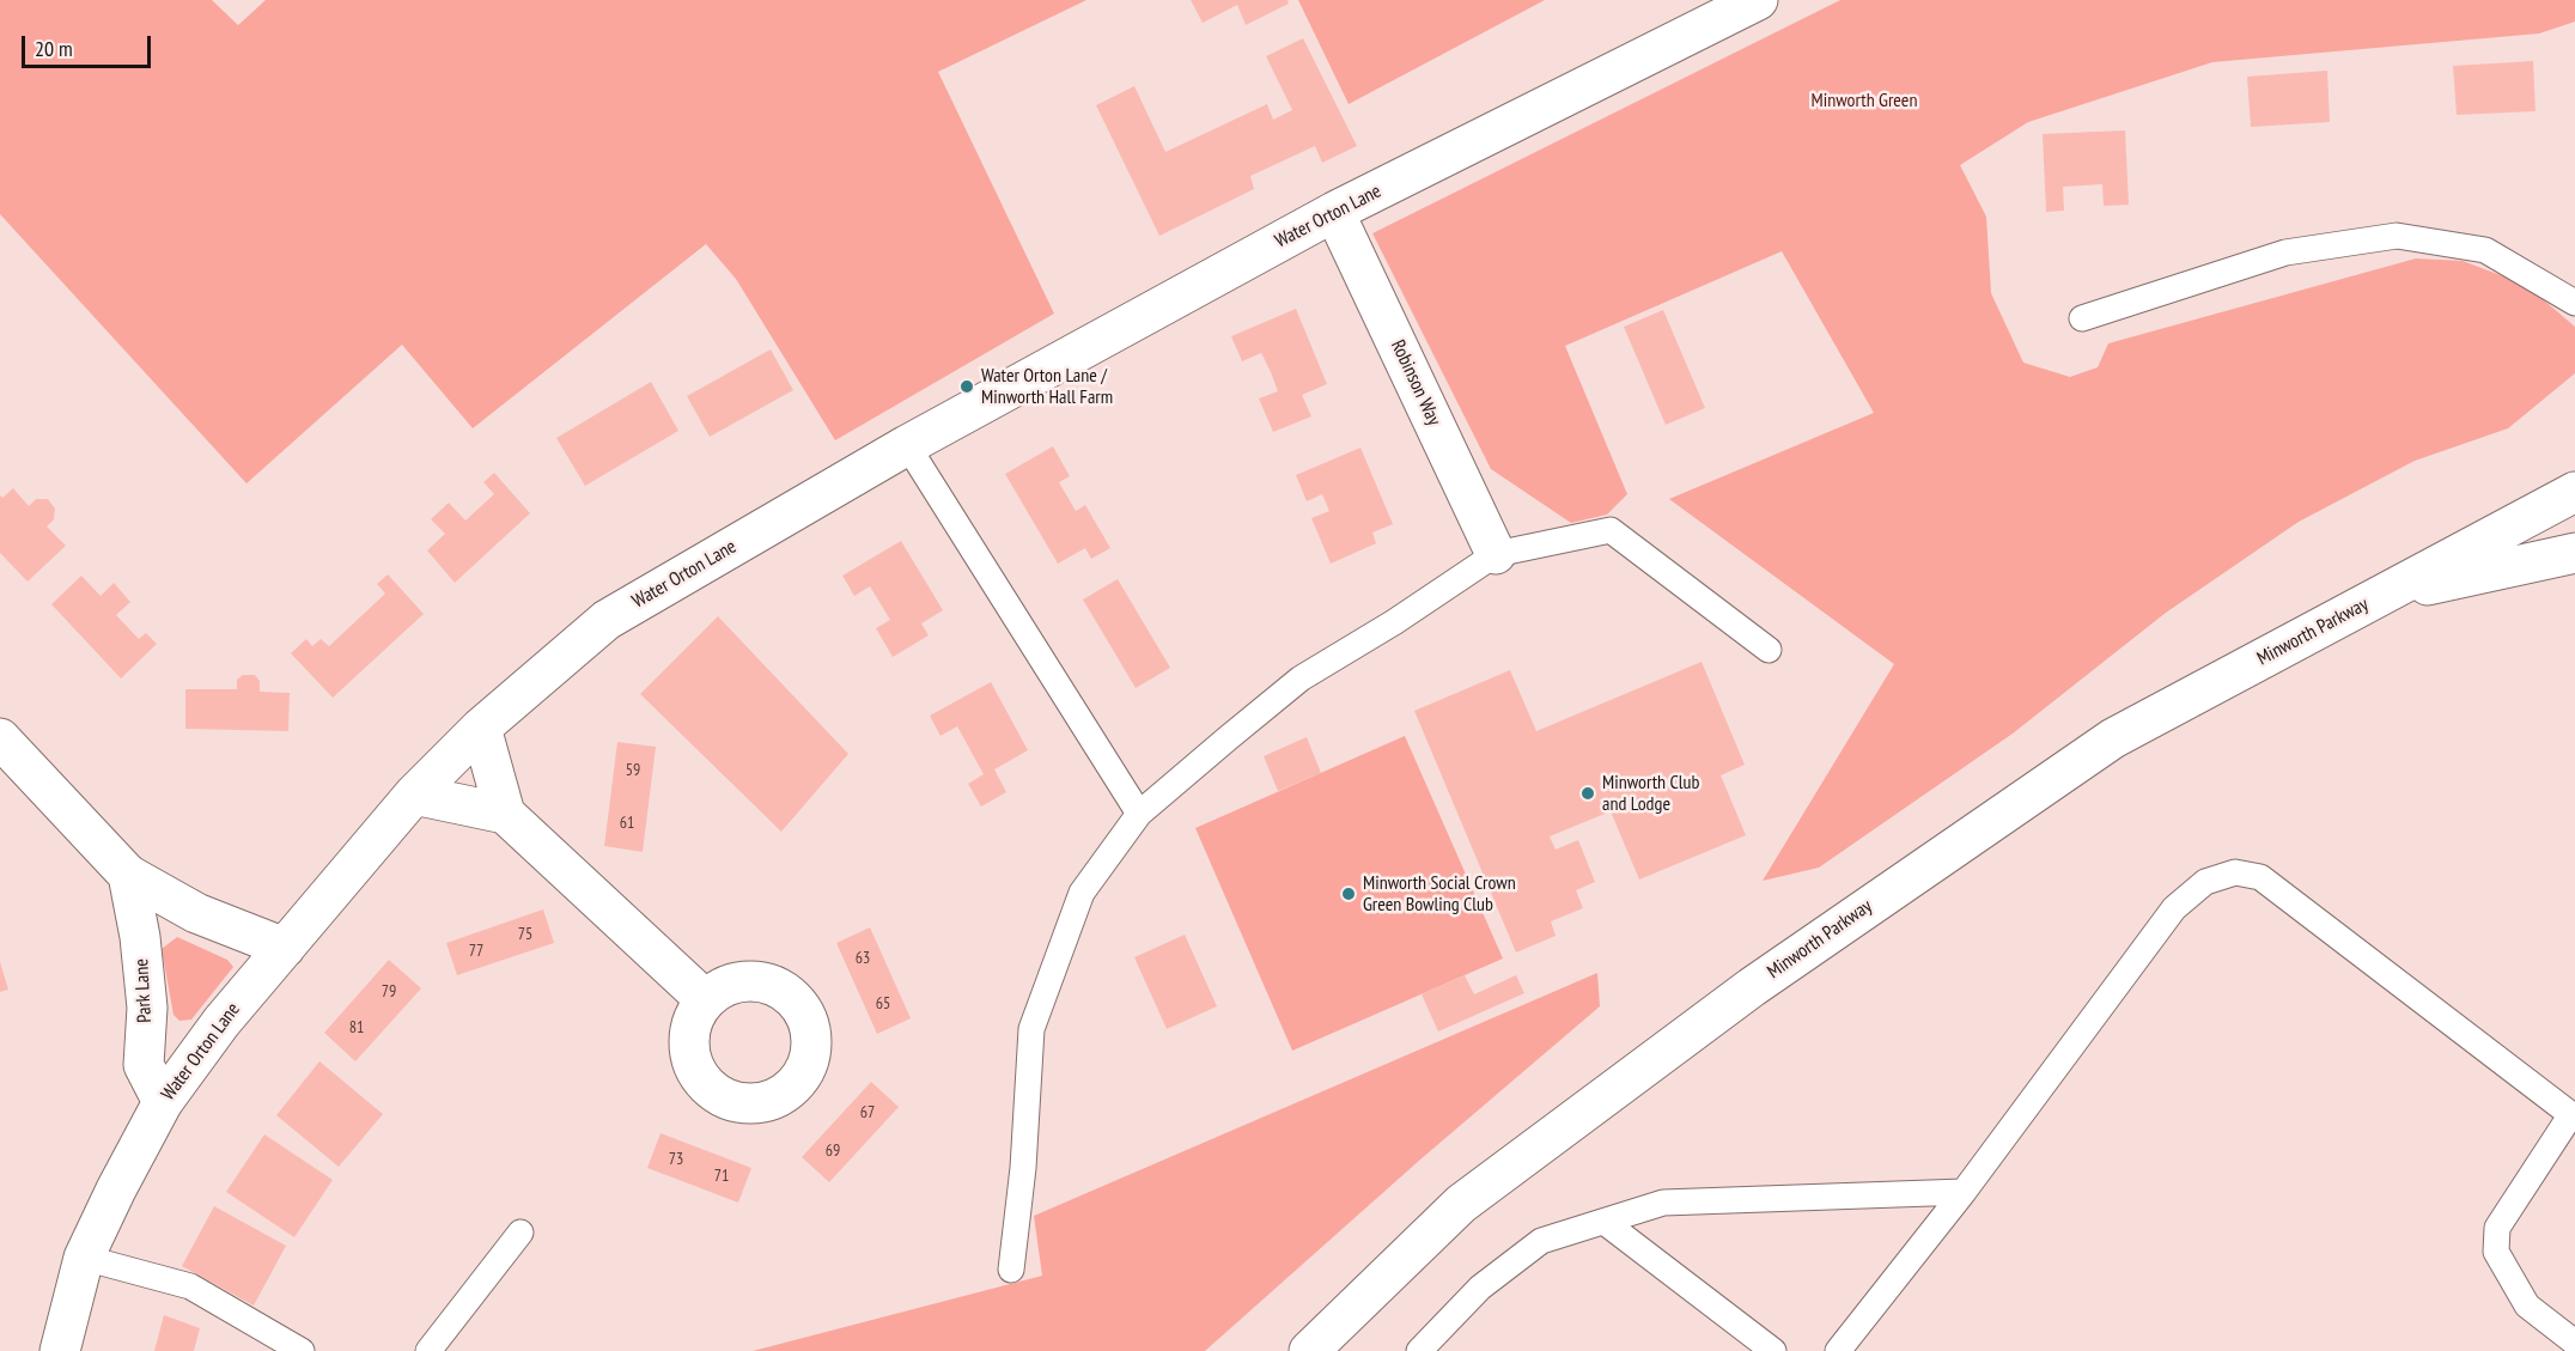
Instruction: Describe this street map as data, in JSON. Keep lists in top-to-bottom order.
{
  "streets": {
    "street": [
      "Water Orton Lane",
      "Robinson Way",
      "Minworth Parkway",
      "Park Lane"
    ]
  },
  "crossings": [
    ["Water Orton Lane", "Robinson Way"],
    ["Water Orton Lane", "Park Lane"]
  ],
  "parks": ["Minworth Green"],
  "places": ["Water Orton Lane / Minworth Hall Farm", "Minworth Club and Lodge", "Minworth Social Crown Green Bowling Club"],
  "house_numbers": [
    "59",
    "61",
    "75",
    "77",
    "63",
    "79",
    "65",
    "81",
    "67",
    "69",
    "73",
    "71"
  ],
  "scale_bar": "20 m"
}
